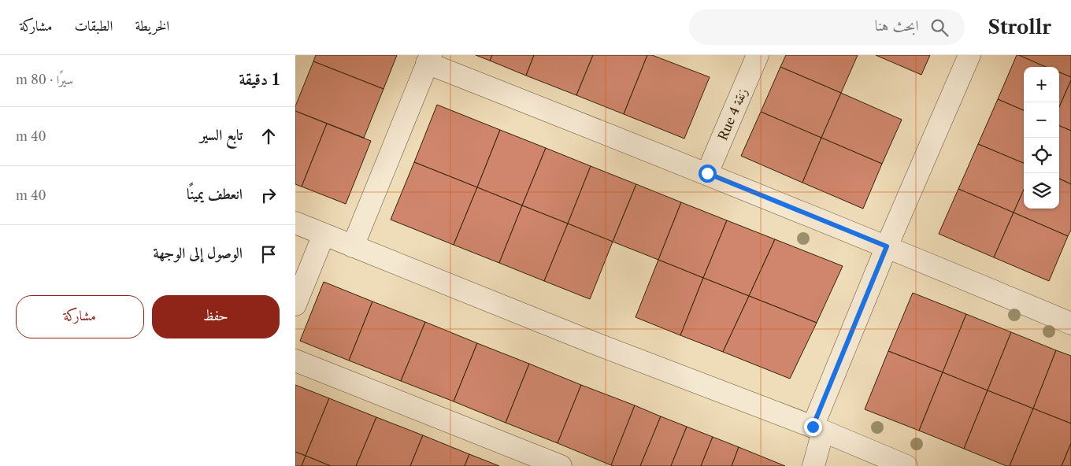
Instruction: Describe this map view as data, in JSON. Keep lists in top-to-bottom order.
{
  "streets": {
    "street": ["Rue 4 زنقة"]
  },
  "page": {
    "header": "Strollr",
    "search": "ابحث هنا",
    "nav": ["الخريطة", "الطبقات", "مشاركة"],
    "heading": ["1 دقيقة", "سيرًا · 80 m"],
    "map_buttons": ["+", "−"],
    "list": [
      ["تابع السير", "40 m"],
      ["انعطف يمينًا", "40 m"],
      "الوصول إلى الوجهة"
    ],
    "buttons": ["حفظ", "مشاركة"]
  }
}
